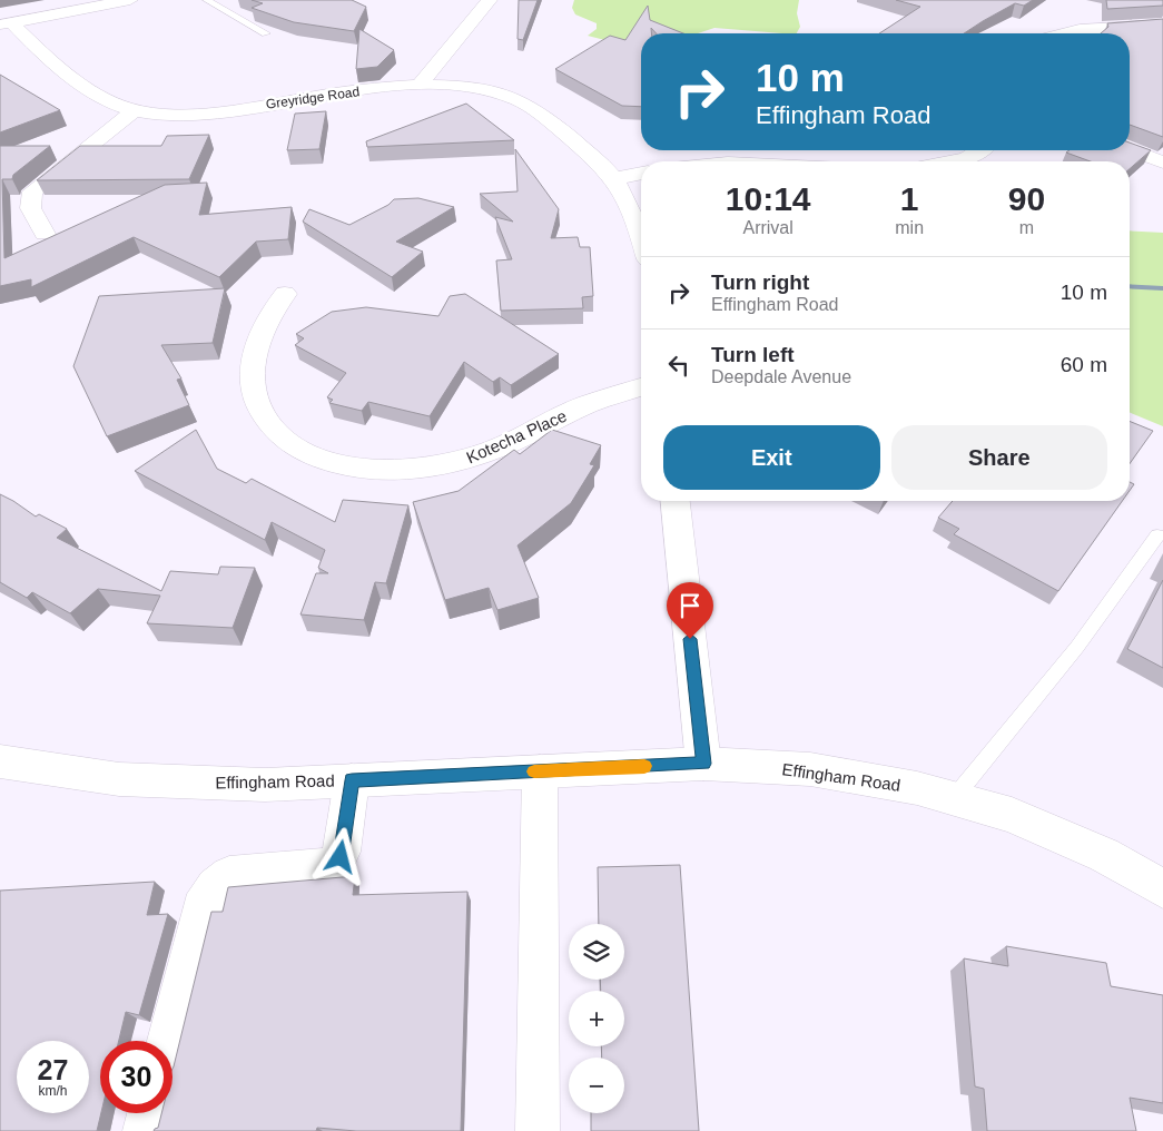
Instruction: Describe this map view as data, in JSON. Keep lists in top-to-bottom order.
{
  "streets": {
    "street": ["Greyridge Road", "Kotecha Place", "Effingham Road"]
  },
  "page": {
    "turn": ["10 m", "Effingham Road"],
    "eta": [
      "10:14",
      "Arrival",
      "1",
      "min",
      "90",
      "m"
    ],
    "list": [
      {
        "name": "Turn right",
        "note": "Effingham Road",
        "value": "10 m"
      },
      {
        "name": "Turn left",
        "note": "Deepdale Avenue",
        "value": "60 m"
      }
    ],
    "buttons": ["Exit", "Share"],
    "map_buttons": ["+", "−"],
    "speed": "27 km/h",
    "limit": "30"
  }
}
